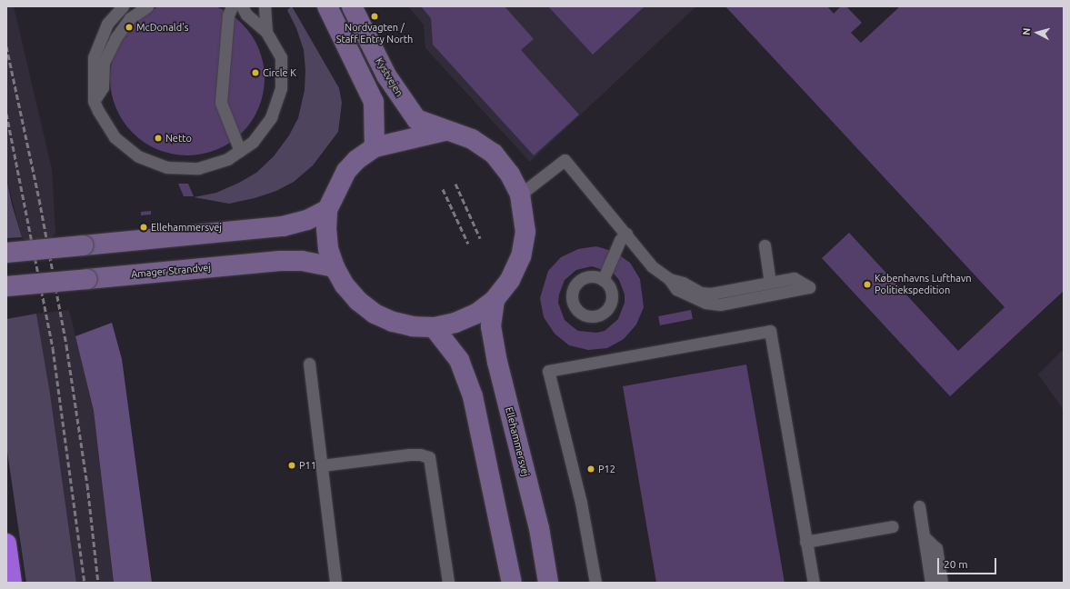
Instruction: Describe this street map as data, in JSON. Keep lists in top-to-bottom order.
{
  "streets": {
    "street": ["Kystvejen", "Amager Strandvej", "Ellehammersvej"]
  },
  "crossings": [
    ["Kystvejen", "Ellehammersvej"]
  ],
  "places": [
    "Nordvagten / Staff Entry North",
    "McDonald's",
    "Circle K",
    "Netto",
    "Ellehammersvej",
    "Københavns Lufthavn Politiekspedition",
    "P11",
    "P12"
  ],
  "scale_bar": "20 m",
  "north": "left"
}
